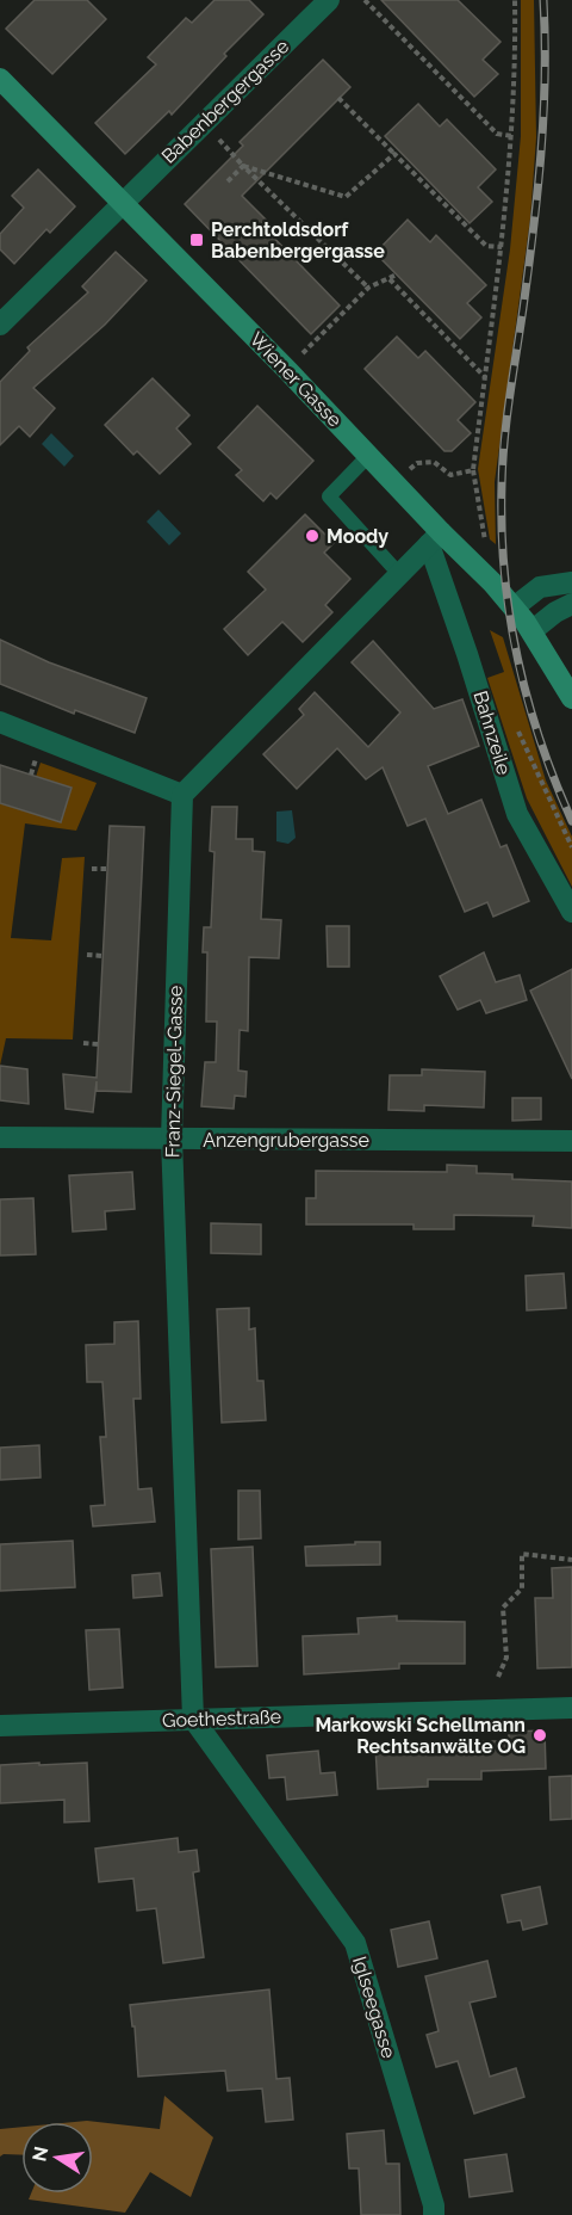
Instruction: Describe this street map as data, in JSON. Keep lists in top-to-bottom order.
{
  "streets": {
    "main road": ["Wiener Gasse"],
    "street": [
      "Babenbergergasse",
      "Bahnzeile",
      "Franz-Siegel-Gasse",
      "Anzengrubergasse",
      "Goethestraße",
      "Iglseegasse"
    ]
  },
  "crossings": [
    ["Babenbergergasse", "Wiener Gasse"],
    ["Wiener Gasse", "Bahnzeile"],
    ["Franz-Siegel-Gasse", "Anzengrubergasse"],
    ["Franz-Siegel-Gasse", "Goethestraße"],
    ["Franz-Siegel-Gasse", "Iglseegasse"],
    ["Goethestraße", "Iglseegasse"]
  ],
  "places": {
    "transit": ["Perchtoldsdorf Babenbergergasse"],
    "other": ["Moody", "Markowski Schellmann Rechtsanwälte OG"]
  },
  "north": "left"
}
